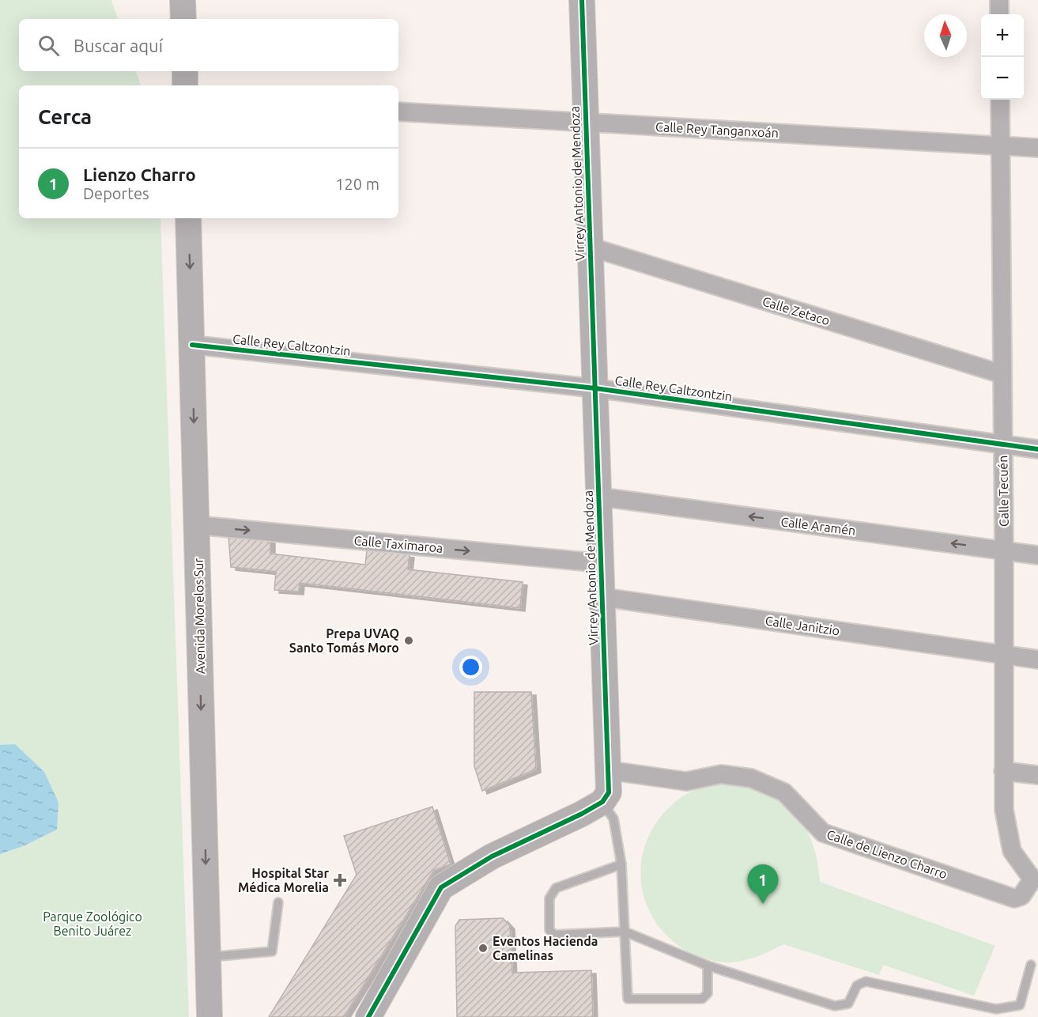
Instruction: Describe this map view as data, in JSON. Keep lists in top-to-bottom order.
{
  "streets": {
    "street": [
      "Calle Rey Tanganxoán",
      "Virrey Antonio de Mendoza",
      "Calle Zetaco",
      "Calle Rey Caltzontzin",
      "Calle Tecuén",
      "Calle Aramén",
      "Calle Taximaroa",
      "Avenida Morelos Sur",
      "Calle Janitzio",
      "Calle de Lienzo Charro"
    ]
  },
  "crossings": [
    ["Calle Rey Tanganxoán", "Virrey Antonio de Mendoza"],
    ["Calle Rey Tanganxoán", "Calle Tecuén"],
    ["Virrey Antonio de Mendoza", "Calle Zetaco"],
    ["Virrey Antonio de Mendoza", "Calle Rey Caltzontzin"],
    ["Virrey Antonio de Mendoza", "Calle Aramén"],
    ["Virrey Antonio de Mendoza", "Calle Taximaroa"],
    ["Virrey Antonio de Mendoza", "Calle Janitzio"],
    ["Virrey Antonio de Mendoza", "Calle de Lienzo Charro"],
    ["Calle Zetaco", "Calle Tecuén"],
    ["Calle Rey Caltzontzin", "Calle Tecuén"],
    ["Calle Rey Caltzontzin", "Avenida Morelos Sur"],
    ["Calle Tecuén", "Calle Aramén"],
    ["Calle Tecuén", "Calle Janitzio"],
    ["Calle Tecuén", "Calle de Lienzo Charro"],
    ["Calle Taximaroa", "Avenida Morelos Sur"]
  ],
  "one_way": ["Calle Aramén", "Calle Taximaroa", "Avenida Morelos Sur"],
  "parks": ["Parque Zoológico Benito Juárez"],
  "places": {
    "other": ["Prepa UVAQ Santo Tomás Moro", "Eventos Hacienda Camelinas"],
    "health": ["Hospital Star Médica Morelia"]
  },
  "north": "top",
  "page": {
    "map_buttons": ["+", "−"],
    "search": "Buscar aquí",
    "heading": "Cerca",
    "list": [
      {
        "mark": "1",
        "name": "Lienzo Charro",
        "note": "Deportes",
        "value": "120 m"
      }
    ],
    "pins": "1"
  }
}
